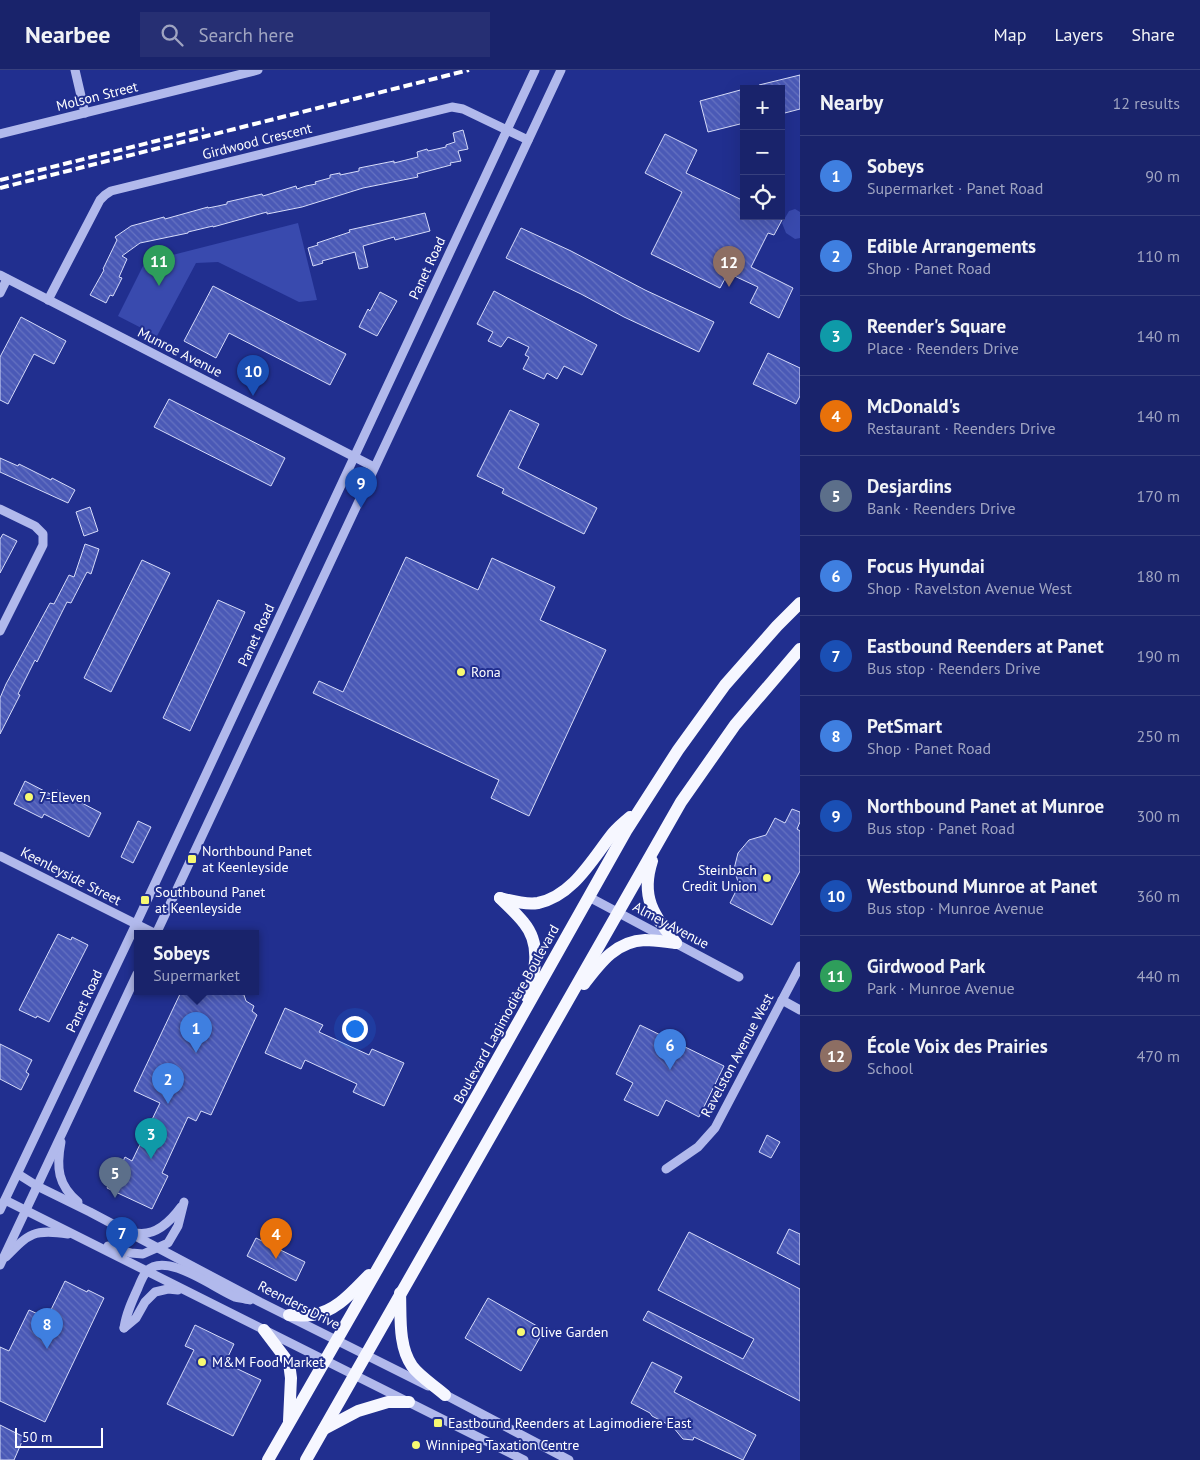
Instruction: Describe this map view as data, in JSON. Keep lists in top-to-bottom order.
{
  "streets": {
    "main road": ["Boulevard Lagimodière Boulevard"],
    "street": [
      "Molson Street",
      "Girdwood Crescent",
      "Panet Road",
      "Munroe Avenue",
      "Keenleyside Street",
      "Almey Avenue",
      "Ravelston Avenue West",
      "Reenders Drive"
    ]
  },
  "crossings": [
    ["Girdwood Crescent", "Panet Road"],
    ["Girdwood Crescent", "Munroe Avenue"],
    ["Panet Road", "Munroe Avenue"],
    ["Panet Road", "Keenleyside Street"],
    ["Panet Road", "Reenders Drive"],
    ["Almey Avenue", "Boulevard Lagimodière Boulevard"],
    ["Boulevard Lagimodière Boulevard", "Reenders Drive"]
  ],
  "places": {
    "other": [
      "Rona",
      "7-Eleven",
      "Steinbach Credit Union",
      "Olive Garden",
      "M&M Food Market",
      "Winnipeg Taxation Centre"
    ],
    "transit": ["Northbound Panet at Keenleyside", "Southbound Panet at Keenleyside", "Eastbound Reenders at Lagimodiere East"]
  },
  "scale_bar": "50 m",
  "page": {
    "header": "Nearbee",
    "search": "Search here",
    "nav": ["Map", "Layers", "Share"],
    "heading": ["Nearby", "12 results"],
    "map_buttons": ["+", "−"],
    "list": [
      {
        "mark": "1",
        "name": "Sobeys",
        "note": "Supermarket · Panet Road",
        "value": "90 m"
      },
      {
        "mark": "2",
        "name": "Edible Arrangements",
        "note": "Shop · Panet Road",
        "value": "110 m"
      },
      {
        "mark": "3",
        "name": "Reender's Square",
        "note": "Place · Reenders Drive",
        "value": "140 m"
      },
      {
        "mark": "4",
        "name": "McDonald's",
        "note": "Restaurant · Reenders Drive",
        "value": "140 m"
      },
      {
        "mark": "5",
        "name": "Desjardins",
        "note": "Bank · Reenders Drive",
        "value": "170 m"
      },
      {
        "mark": "6",
        "name": "Focus Hyundai",
        "note": "Shop · Ravelston Avenue West",
        "value": "180 m"
      },
      {
        "mark": "7",
        "name": "Eastbound Reenders at Panet",
        "note": "Bus stop · Reenders Drive",
        "value": "190 m"
      },
      {
        "mark": "8",
        "name": "PetSmart",
        "note": "Shop · Panet Road",
        "value": "250 m"
      },
      {
        "mark": "9",
        "name": "Northbound Panet at Munroe",
        "note": "Bus stop · Panet Road",
        "value": "300 m"
      },
      {
        "mark": "10",
        "name": "Westbound Munroe at Panet",
        "note": "Bus stop · Munroe Avenue",
        "value": "360 m"
      },
      {
        "mark": "11",
        "name": "Girdwood Park",
        "note": "Park · Munroe Avenue",
        "value": "440 m"
      },
      {
        "mark": "12",
        "name": "École Voix des Prairies",
        "note": "School",
        "value": "470 m"
      }
    ],
    "pins": [
      "11",
      "12",
      "10",
      "9",
      "1",
      "6",
      "2",
      "3",
      "5",
      "7",
      "4",
      "8"
    ],
    "popup": ["Sobeys", "Supermarket"],
    "scale": "50 m"
  }
}
